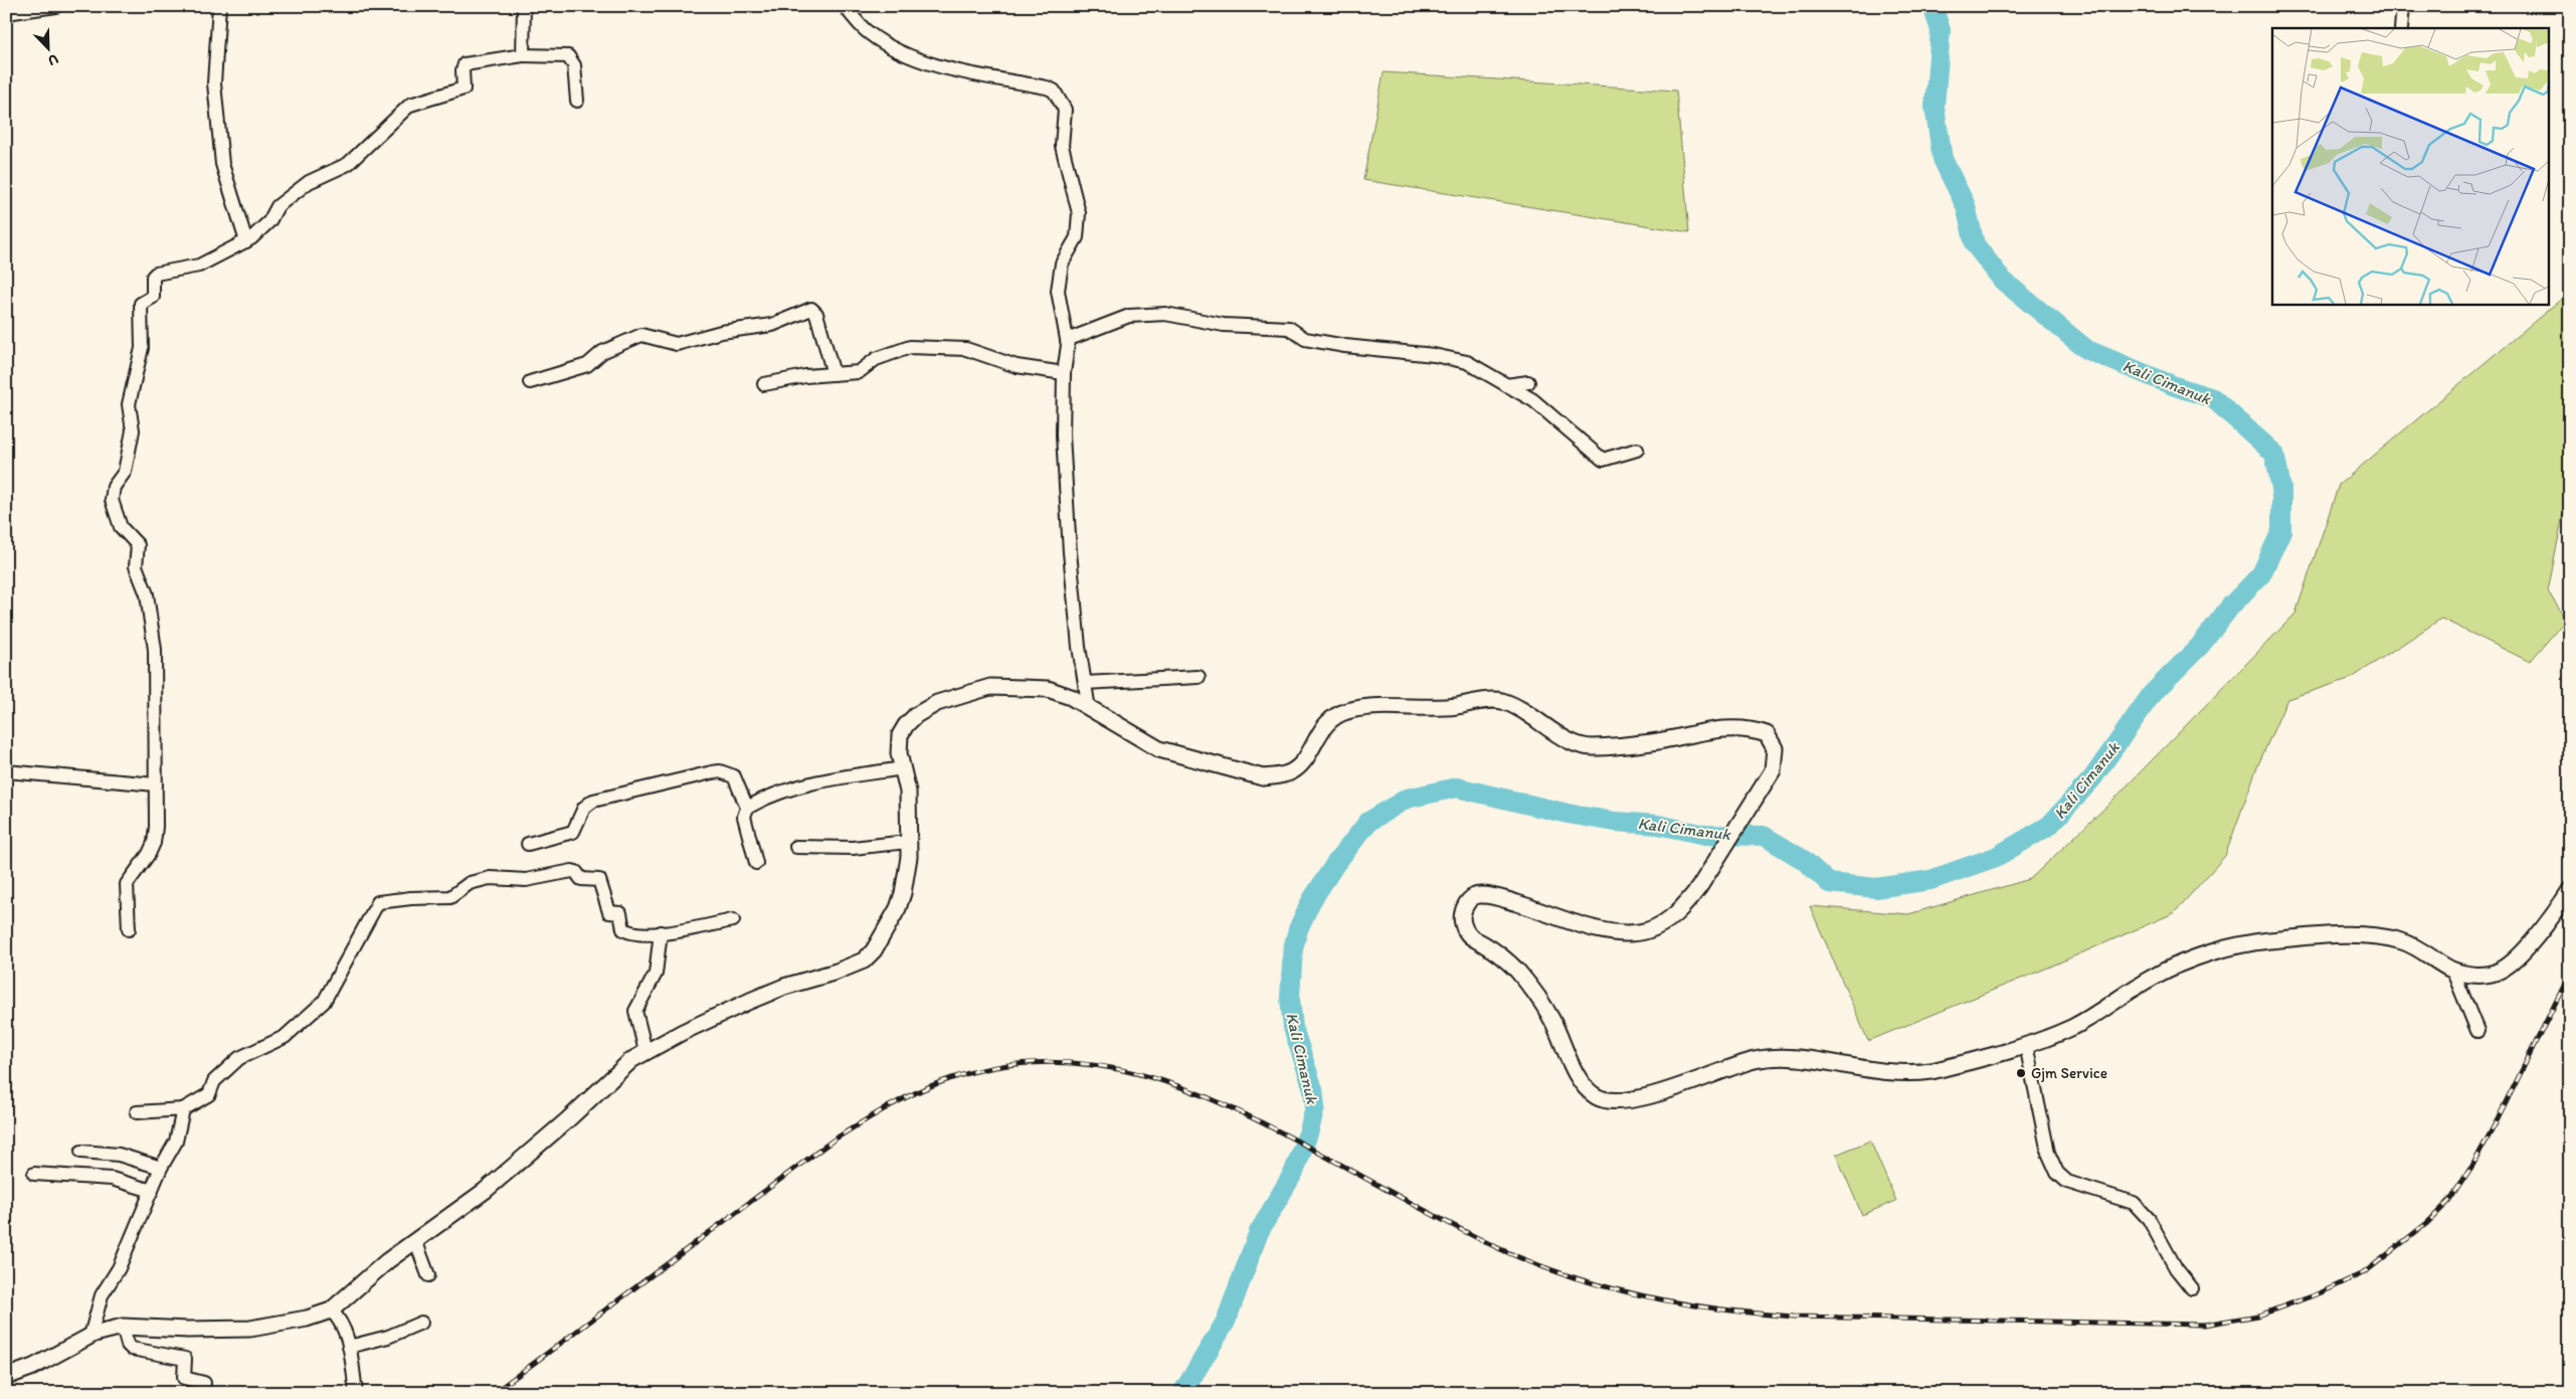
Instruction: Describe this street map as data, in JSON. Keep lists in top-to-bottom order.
{
  "water": ["Kali Cimanuk"],
  "places": ["Gjm Service"],
  "north": "bottom right"
}
